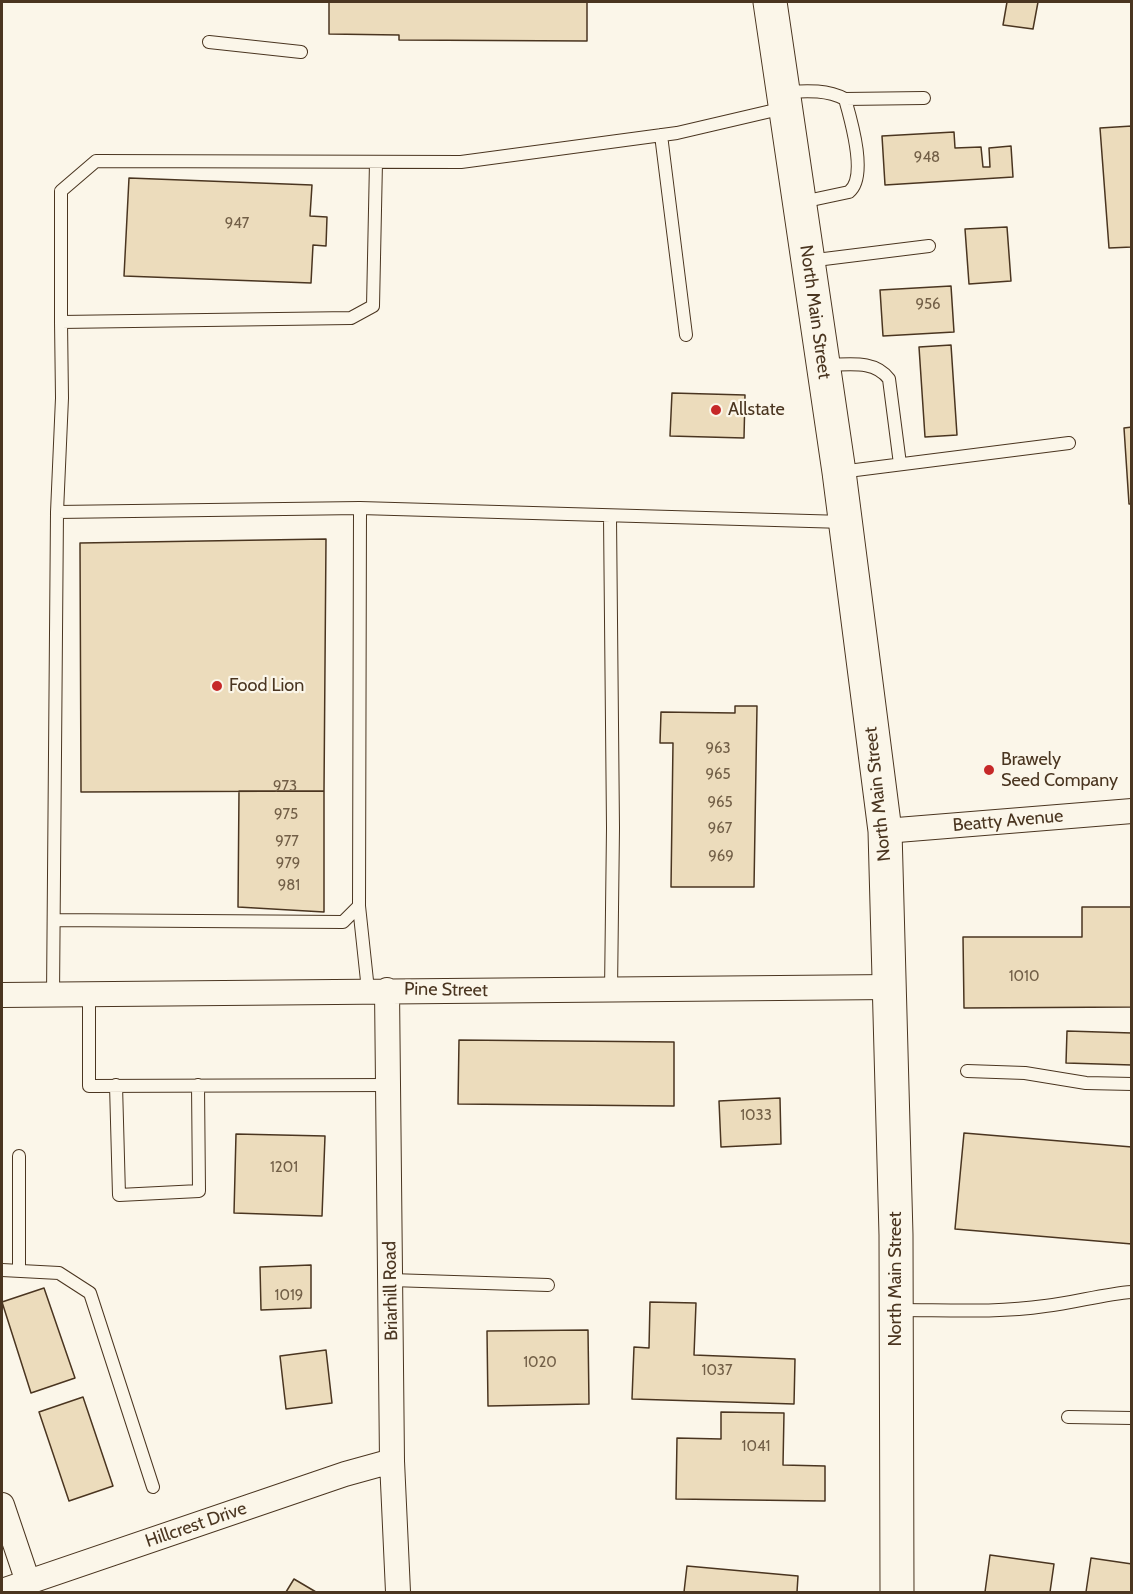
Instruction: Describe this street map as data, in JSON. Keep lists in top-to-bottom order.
{
  "streets": {
    "main road": ["North Main Street"],
    "street": [
      "Beatty Avenue",
      "Pine Street",
      "Briarhill Road",
      "Hillcrest Drive"
    ]
  },
  "crossings": [
    ["North Main Street", "Beatty Avenue"],
    ["North Main Street", "Pine Street"],
    ["Pine Street", "Briarhill Road"],
    ["Briarhill Road", "Hillcrest Drive"]
  ],
  "places": ["Allstate", "Food Lion", "Brawely Seed Company"],
  "house_numbers": [
    "948",
    "947",
    "956",
    "963",
    "965",
    "973",
    "965",
    "975",
    "967",
    "977",
    "969",
    "979",
    "981",
    "1010",
    "1033",
    "1201",
    "1019",
    "1020",
    "1037",
    "1041"
  ]
}
